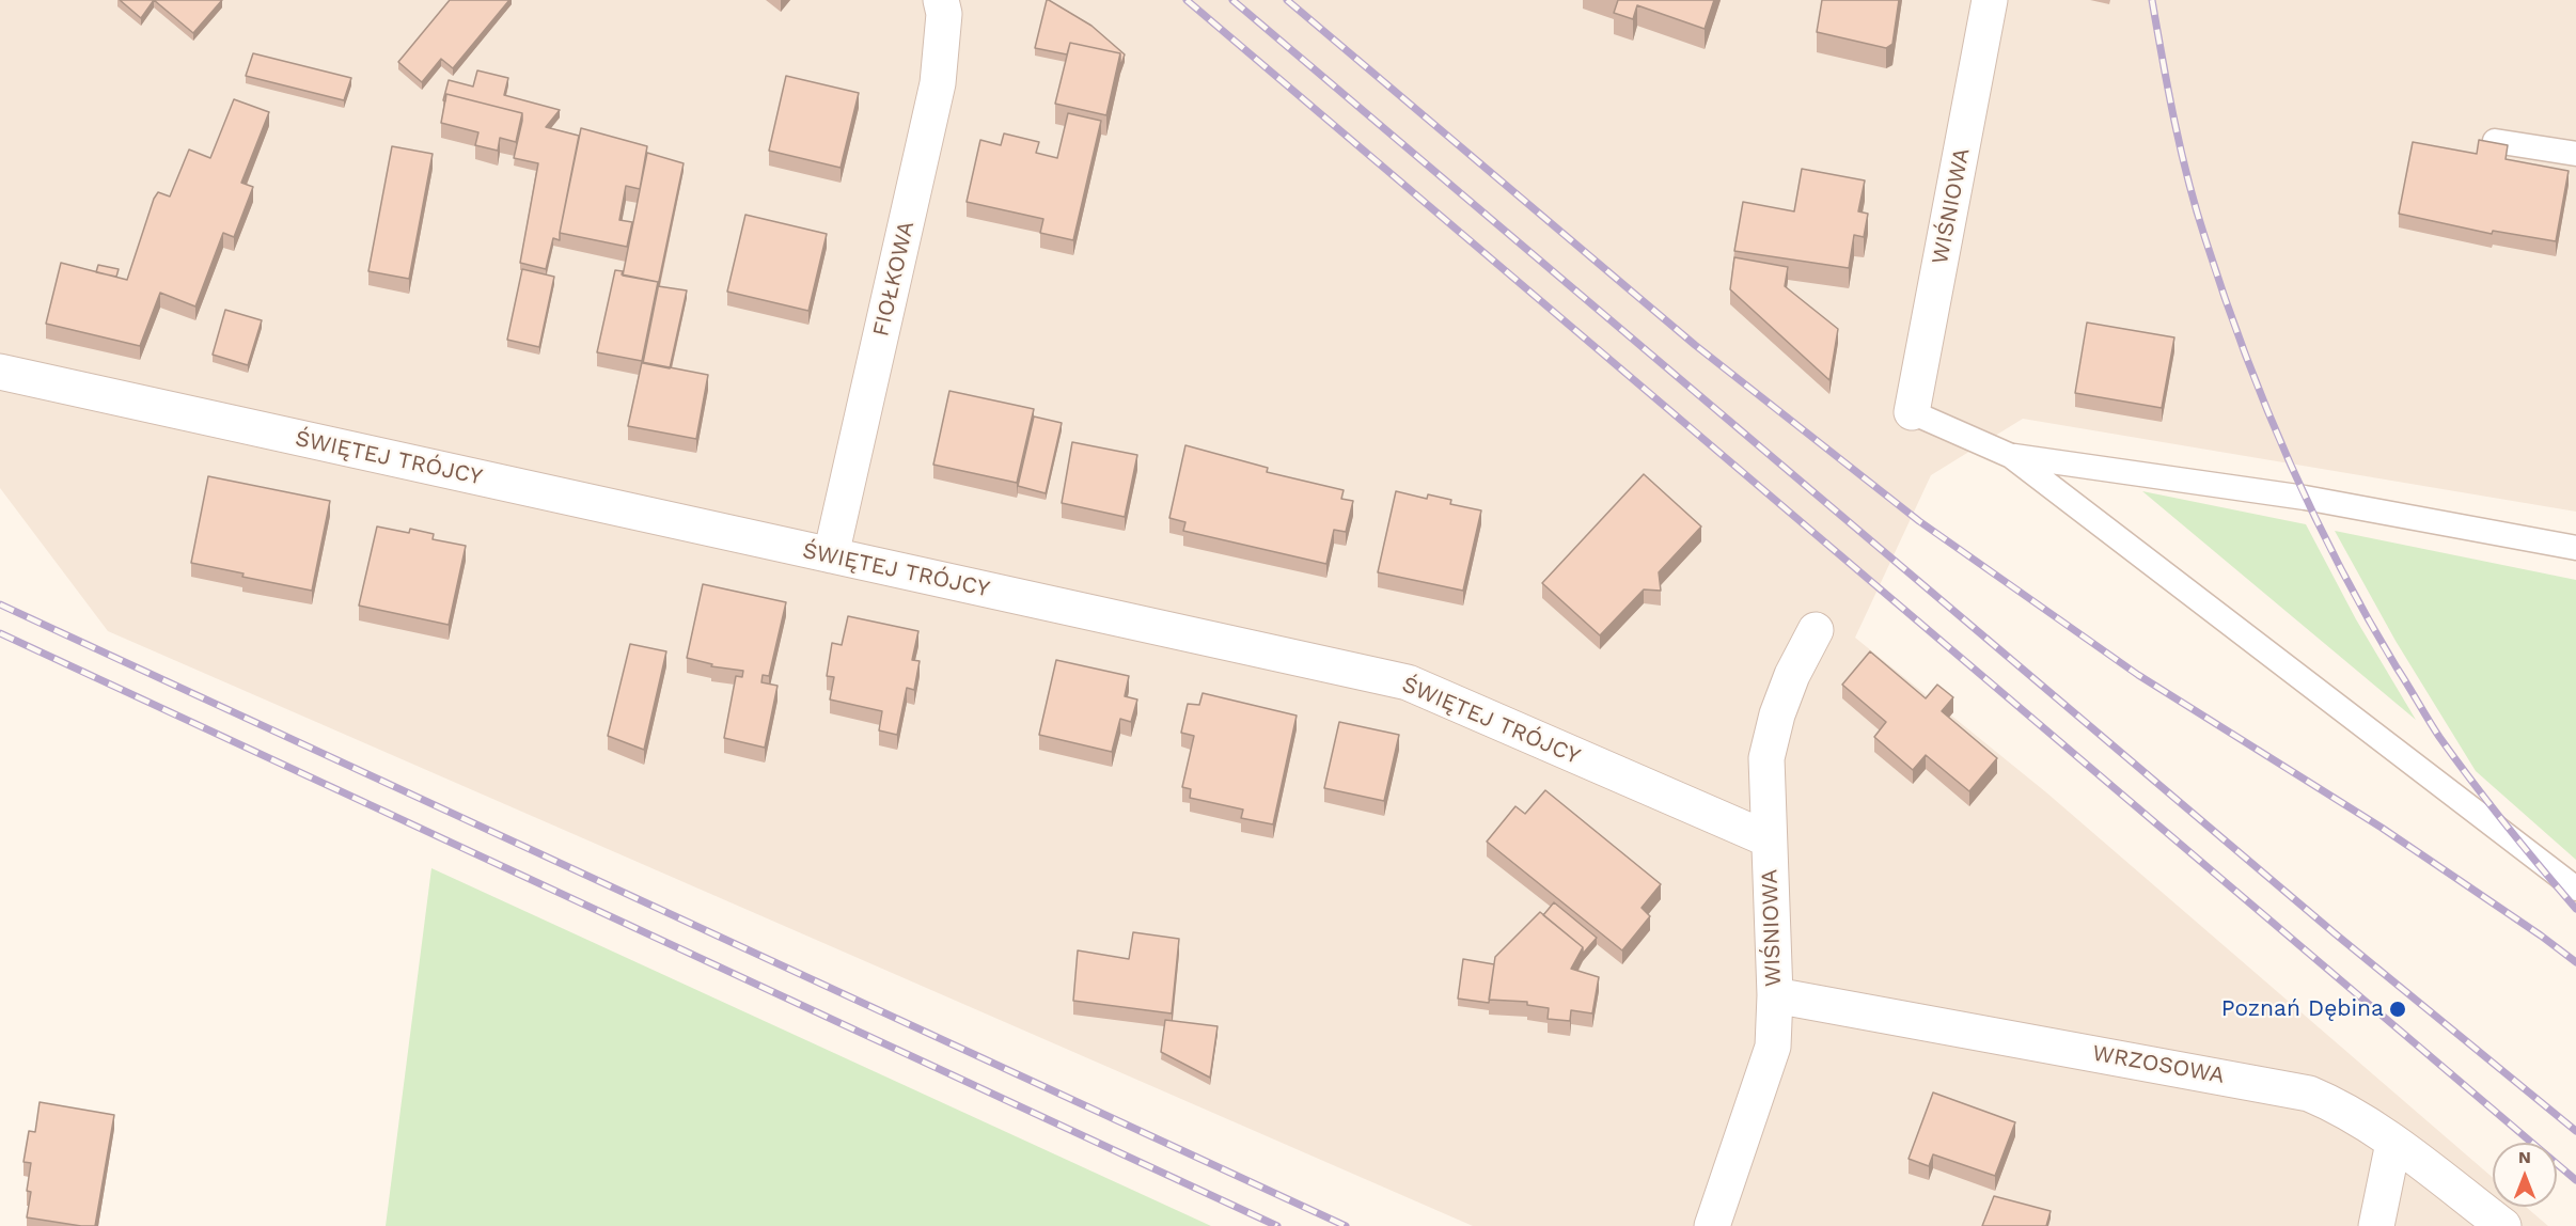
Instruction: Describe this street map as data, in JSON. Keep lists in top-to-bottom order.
{
  "streets": {
    "street": [
      "WIŚNIOWA",
      "FIOŁKOWA",
      "ŚWIĘTEJ TRÓJCY",
      "WRZOSOWA"
    ]
  },
  "crossings": [
    ["WIŚNIOWA", "ŚWIĘTEJ TRÓJCY"],
    ["WIŚNIOWA", "WRZOSOWA"],
    ["FIOŁKOWA", "ŚWIĘTEJ TRÓJCY"]
  ],
  "places": ["Poznań Dębina"],
  "north": "top"
}
